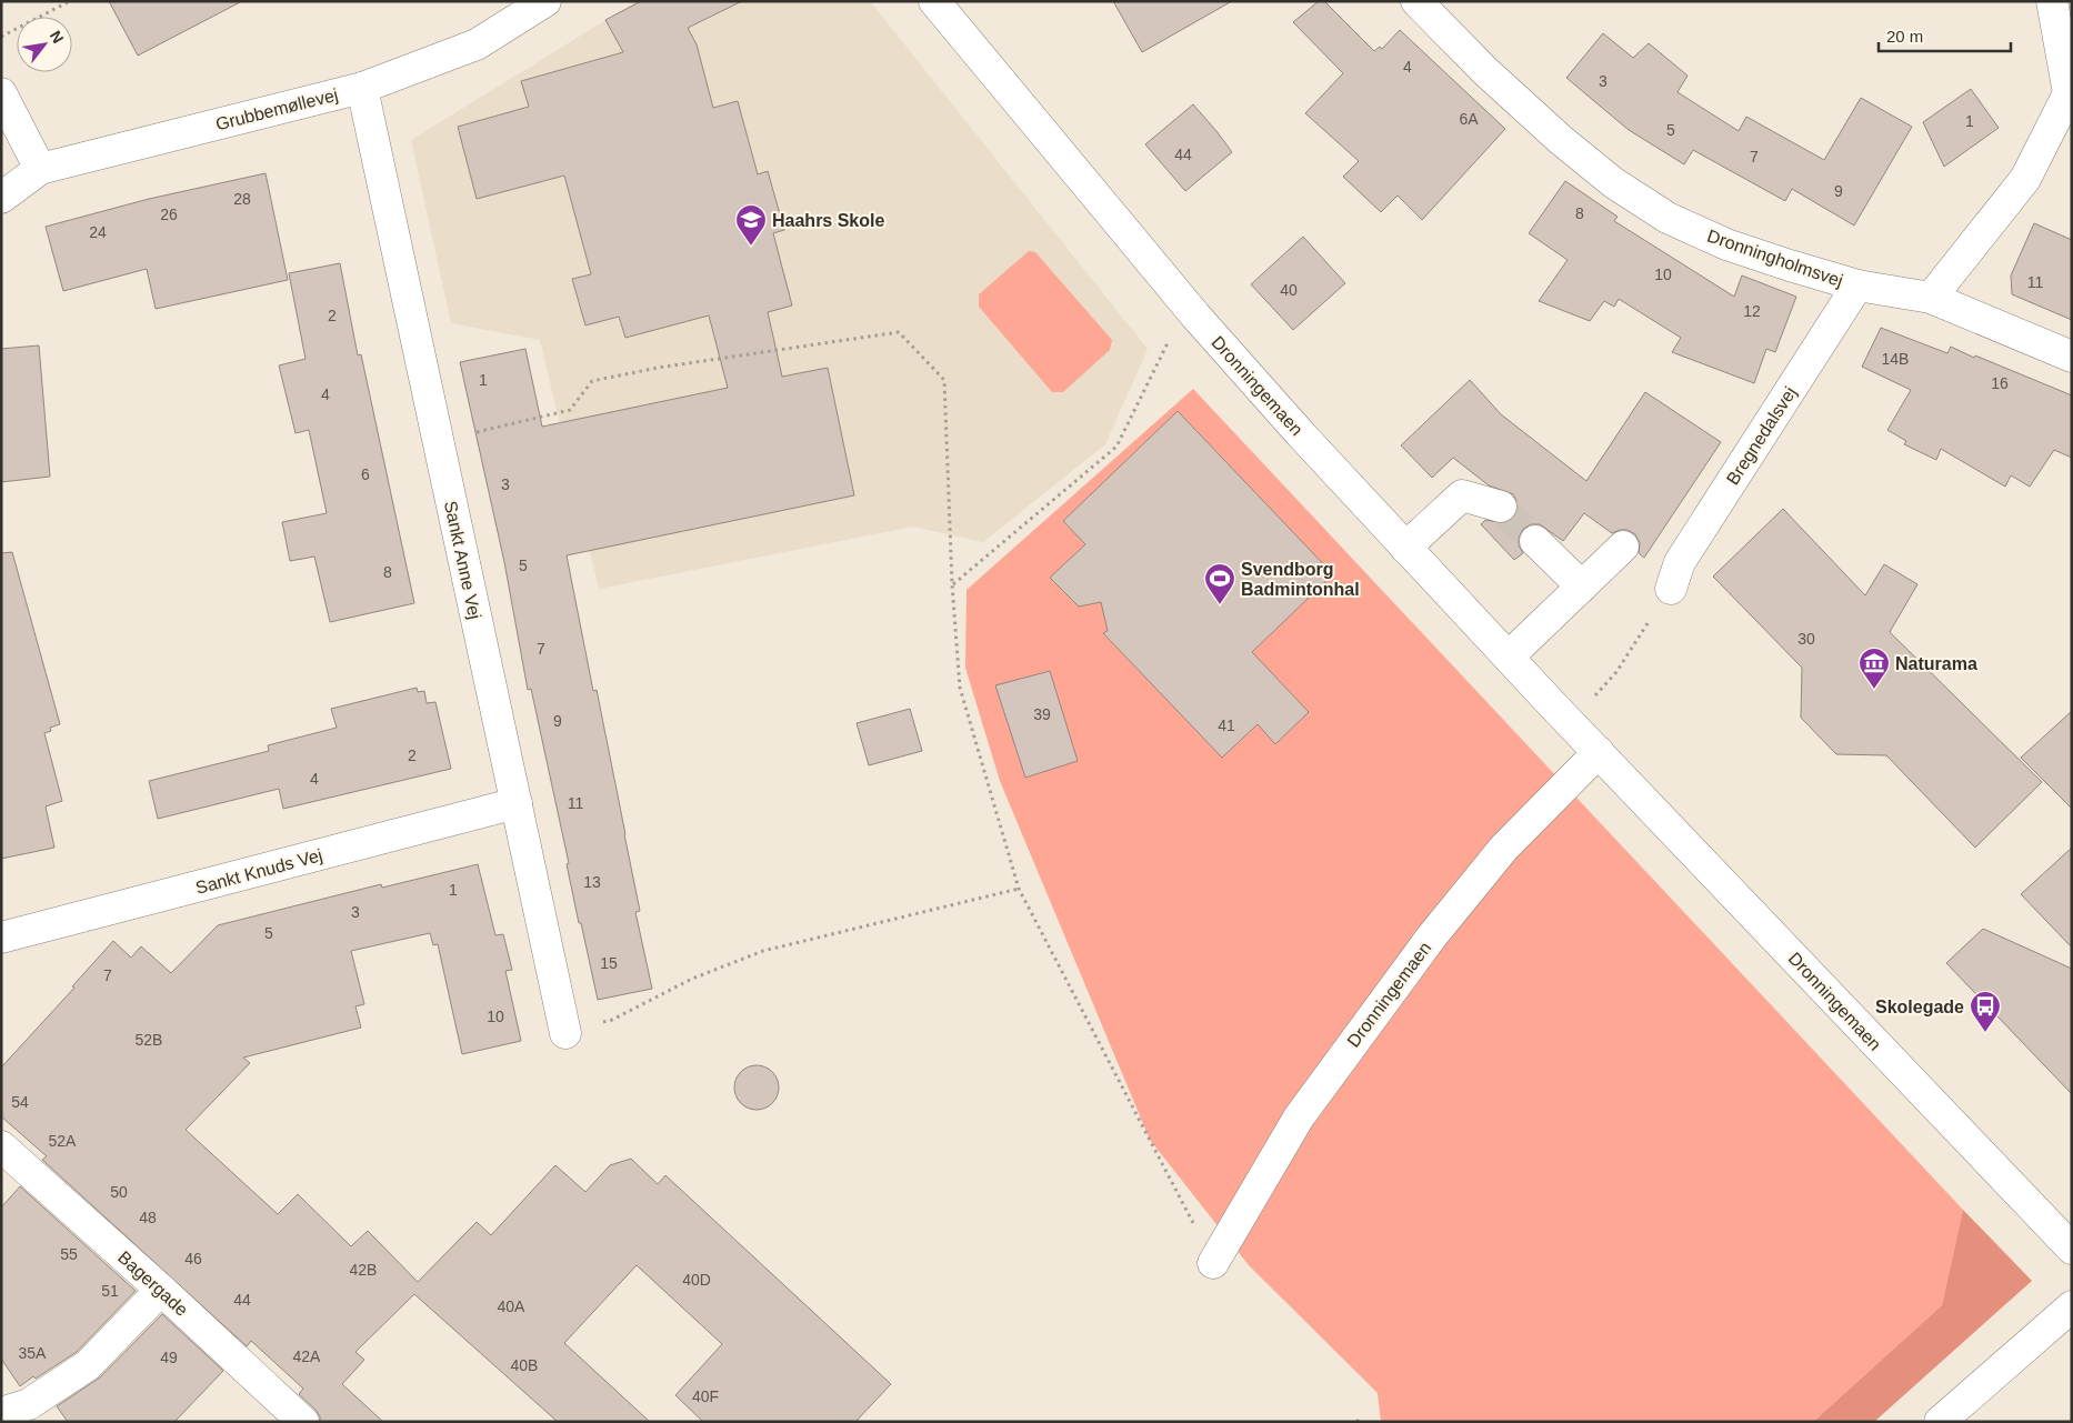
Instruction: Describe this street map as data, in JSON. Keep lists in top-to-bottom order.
{
  "streets": {
    "street": [
      "Grubbemøllevej",
      "Dronningholmsvej",
      "Dronningemaen",
      "Bregnedalsvej",
      "Sankt Anne Vej",
      "Sankt Knuds Vej",
      "Bagergade"
    ]
  },
  "crossings": [
    ["Grubbemøllevej", "Sankt Anne Vej"],
    ["Dronningholmsvej", "Bregnedalsvej"],
    ["Sankt Anne Vej", "Sankt Knuds Vej"]
  ],
  "places": {
    "school or university": ["Haahrs Skole"],
    "sports": ["Svendborg Badmintonhal"],
    "museum": ["Naturama"],
    "bus stop": ["Skolegade"]
  },
  "house_numbers": [
    "4",
    "3",
    "6A",
    "1",
    "5",
    "44",
    "7",
    "9",
    "28",
    "8",
    "26",
    "24",
    "10",
    "11",
    "40",
    "12",
    "2",
    "14B",
    "1",
    "16",
    "4",
    "6",
    "3",
    "5",
    "8",
    "30",
    "7",
    "39",
    "9",
    "41",
    "2",
    "4",
    "11",
    "13",
    "1",
    "3",
    "5",
    "15",
    "7",
    "10",
    "52B",
    "54",
    "52A",
    "50",
    "48",
    "55",
    "46",
    "42B",
    "40D",
    "51",
    "44",
    "40A",
    "35A",
    "42A",
    "49",
    "40B",
    "40F"
  ],
  "scale_bar": "20 m",
  "north": "top right"
}
